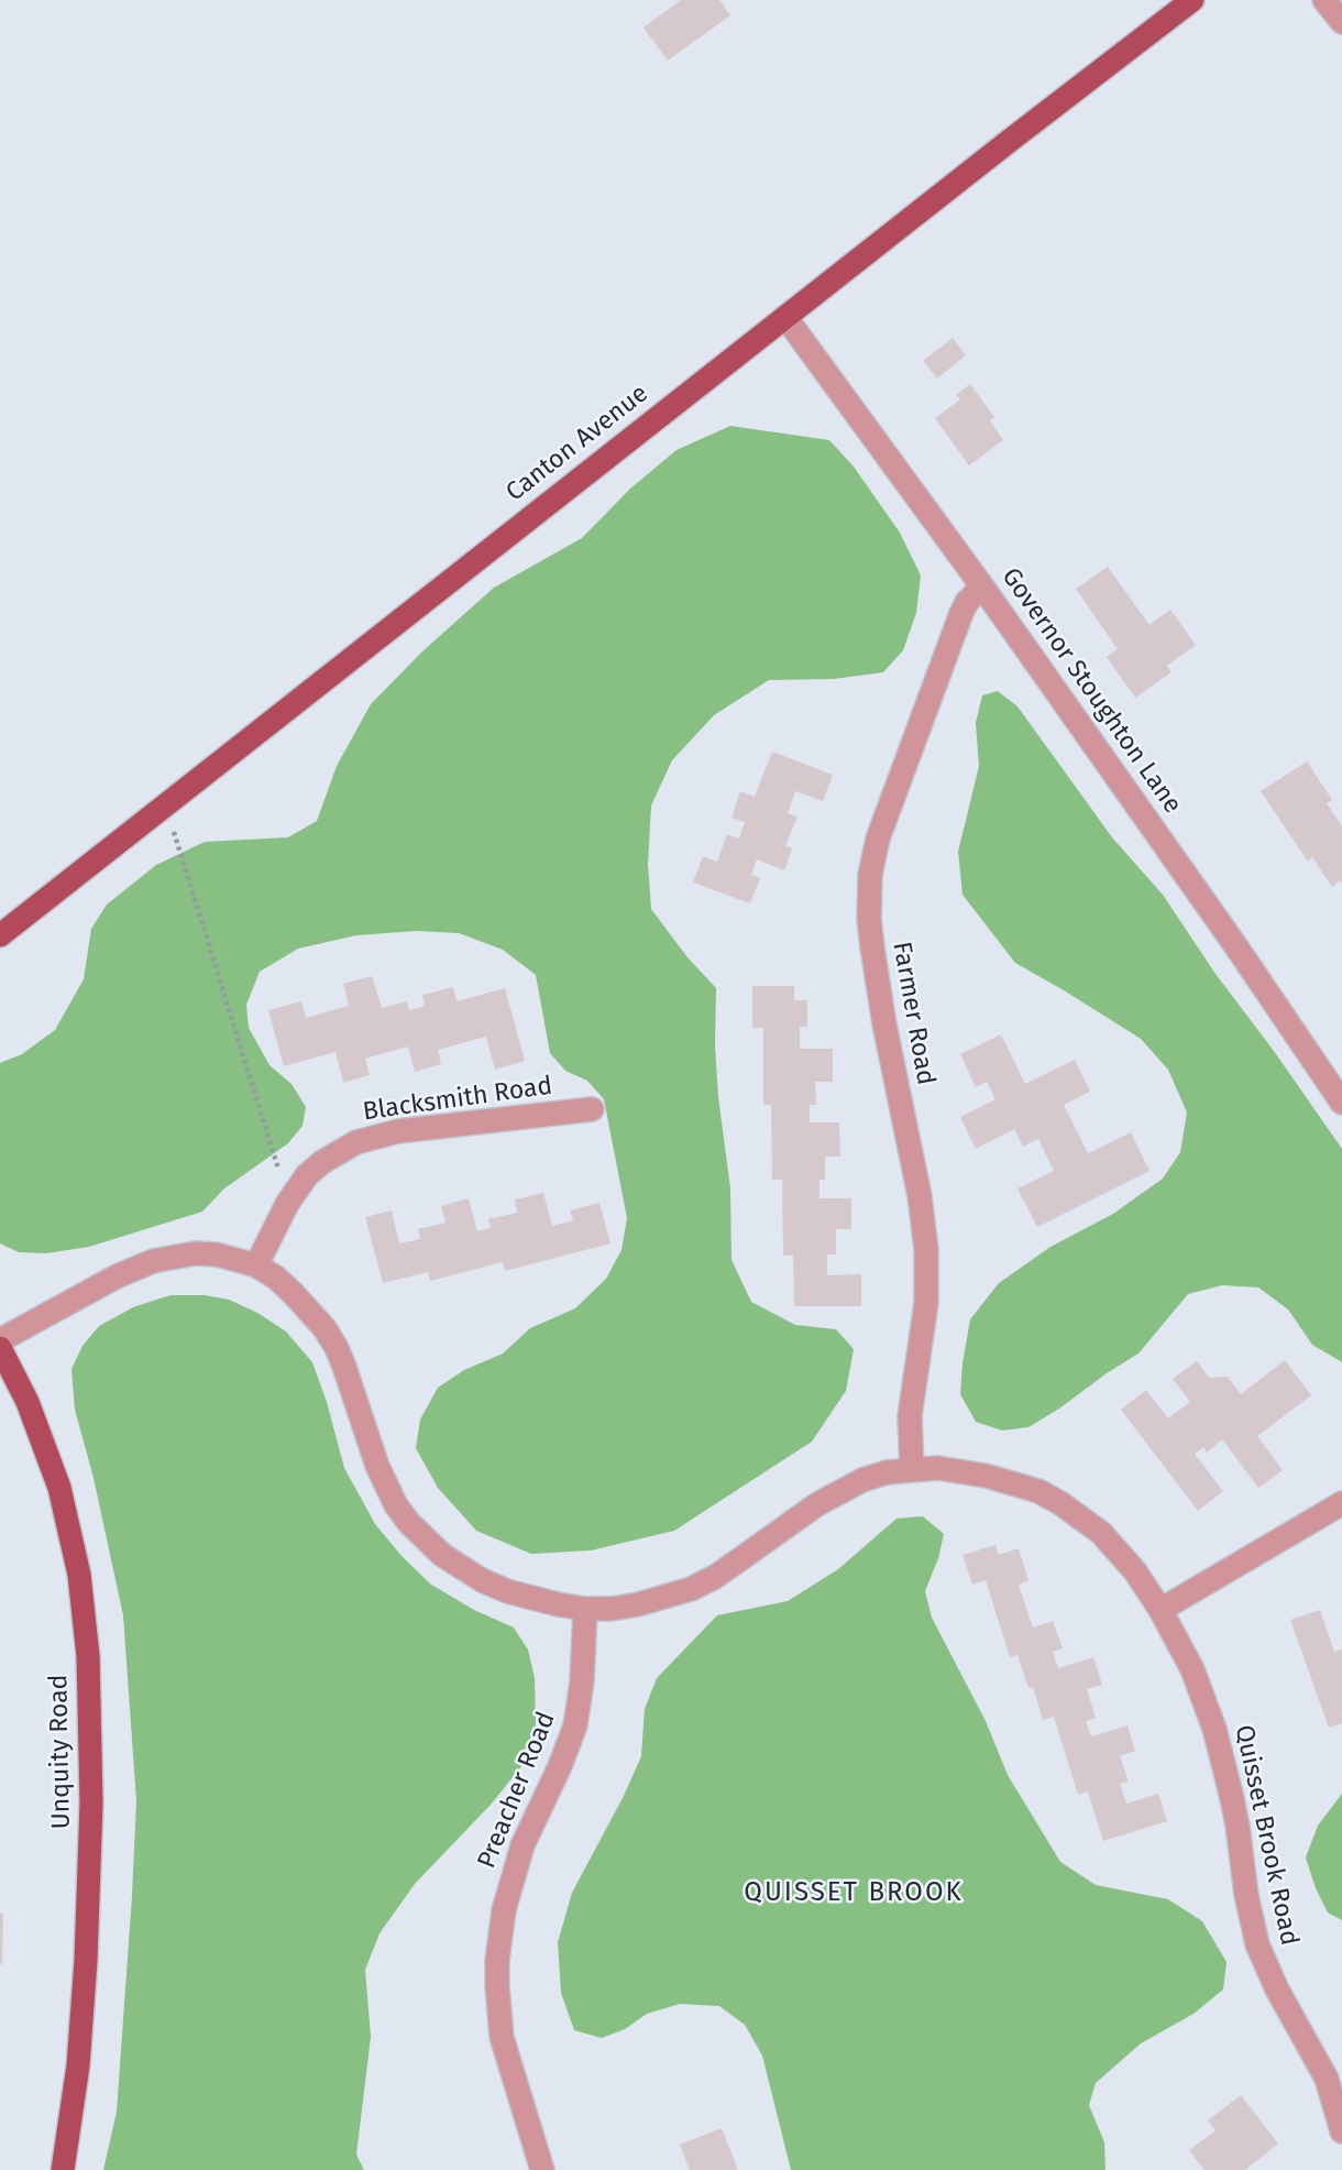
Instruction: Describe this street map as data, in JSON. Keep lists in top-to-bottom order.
{
  "streets": {
    "main road": ["Canton Avenue", "Unquity Road"],
    "street": [
      "Governor Stoughton Lane",
      "Farmer Road",
      "Blacksmith Road",
      "Preacher Road",
      "Quisset Brook Road"
    ]
  },
  "crossings": [
    ["Canton Avenue", "Governor Stoughton Lane"],
    ["Governor Stoughton Lane", "Farmer Road"],
    ["Farmer Road", "Quisset Brook Road"],
    ["Blacksmith Road", "Quisset Brook Road"],
    ["Preacher Road", "Quisset Brook Road"]
  ],
  "districts": ["QUISSET BROOK"]
}
